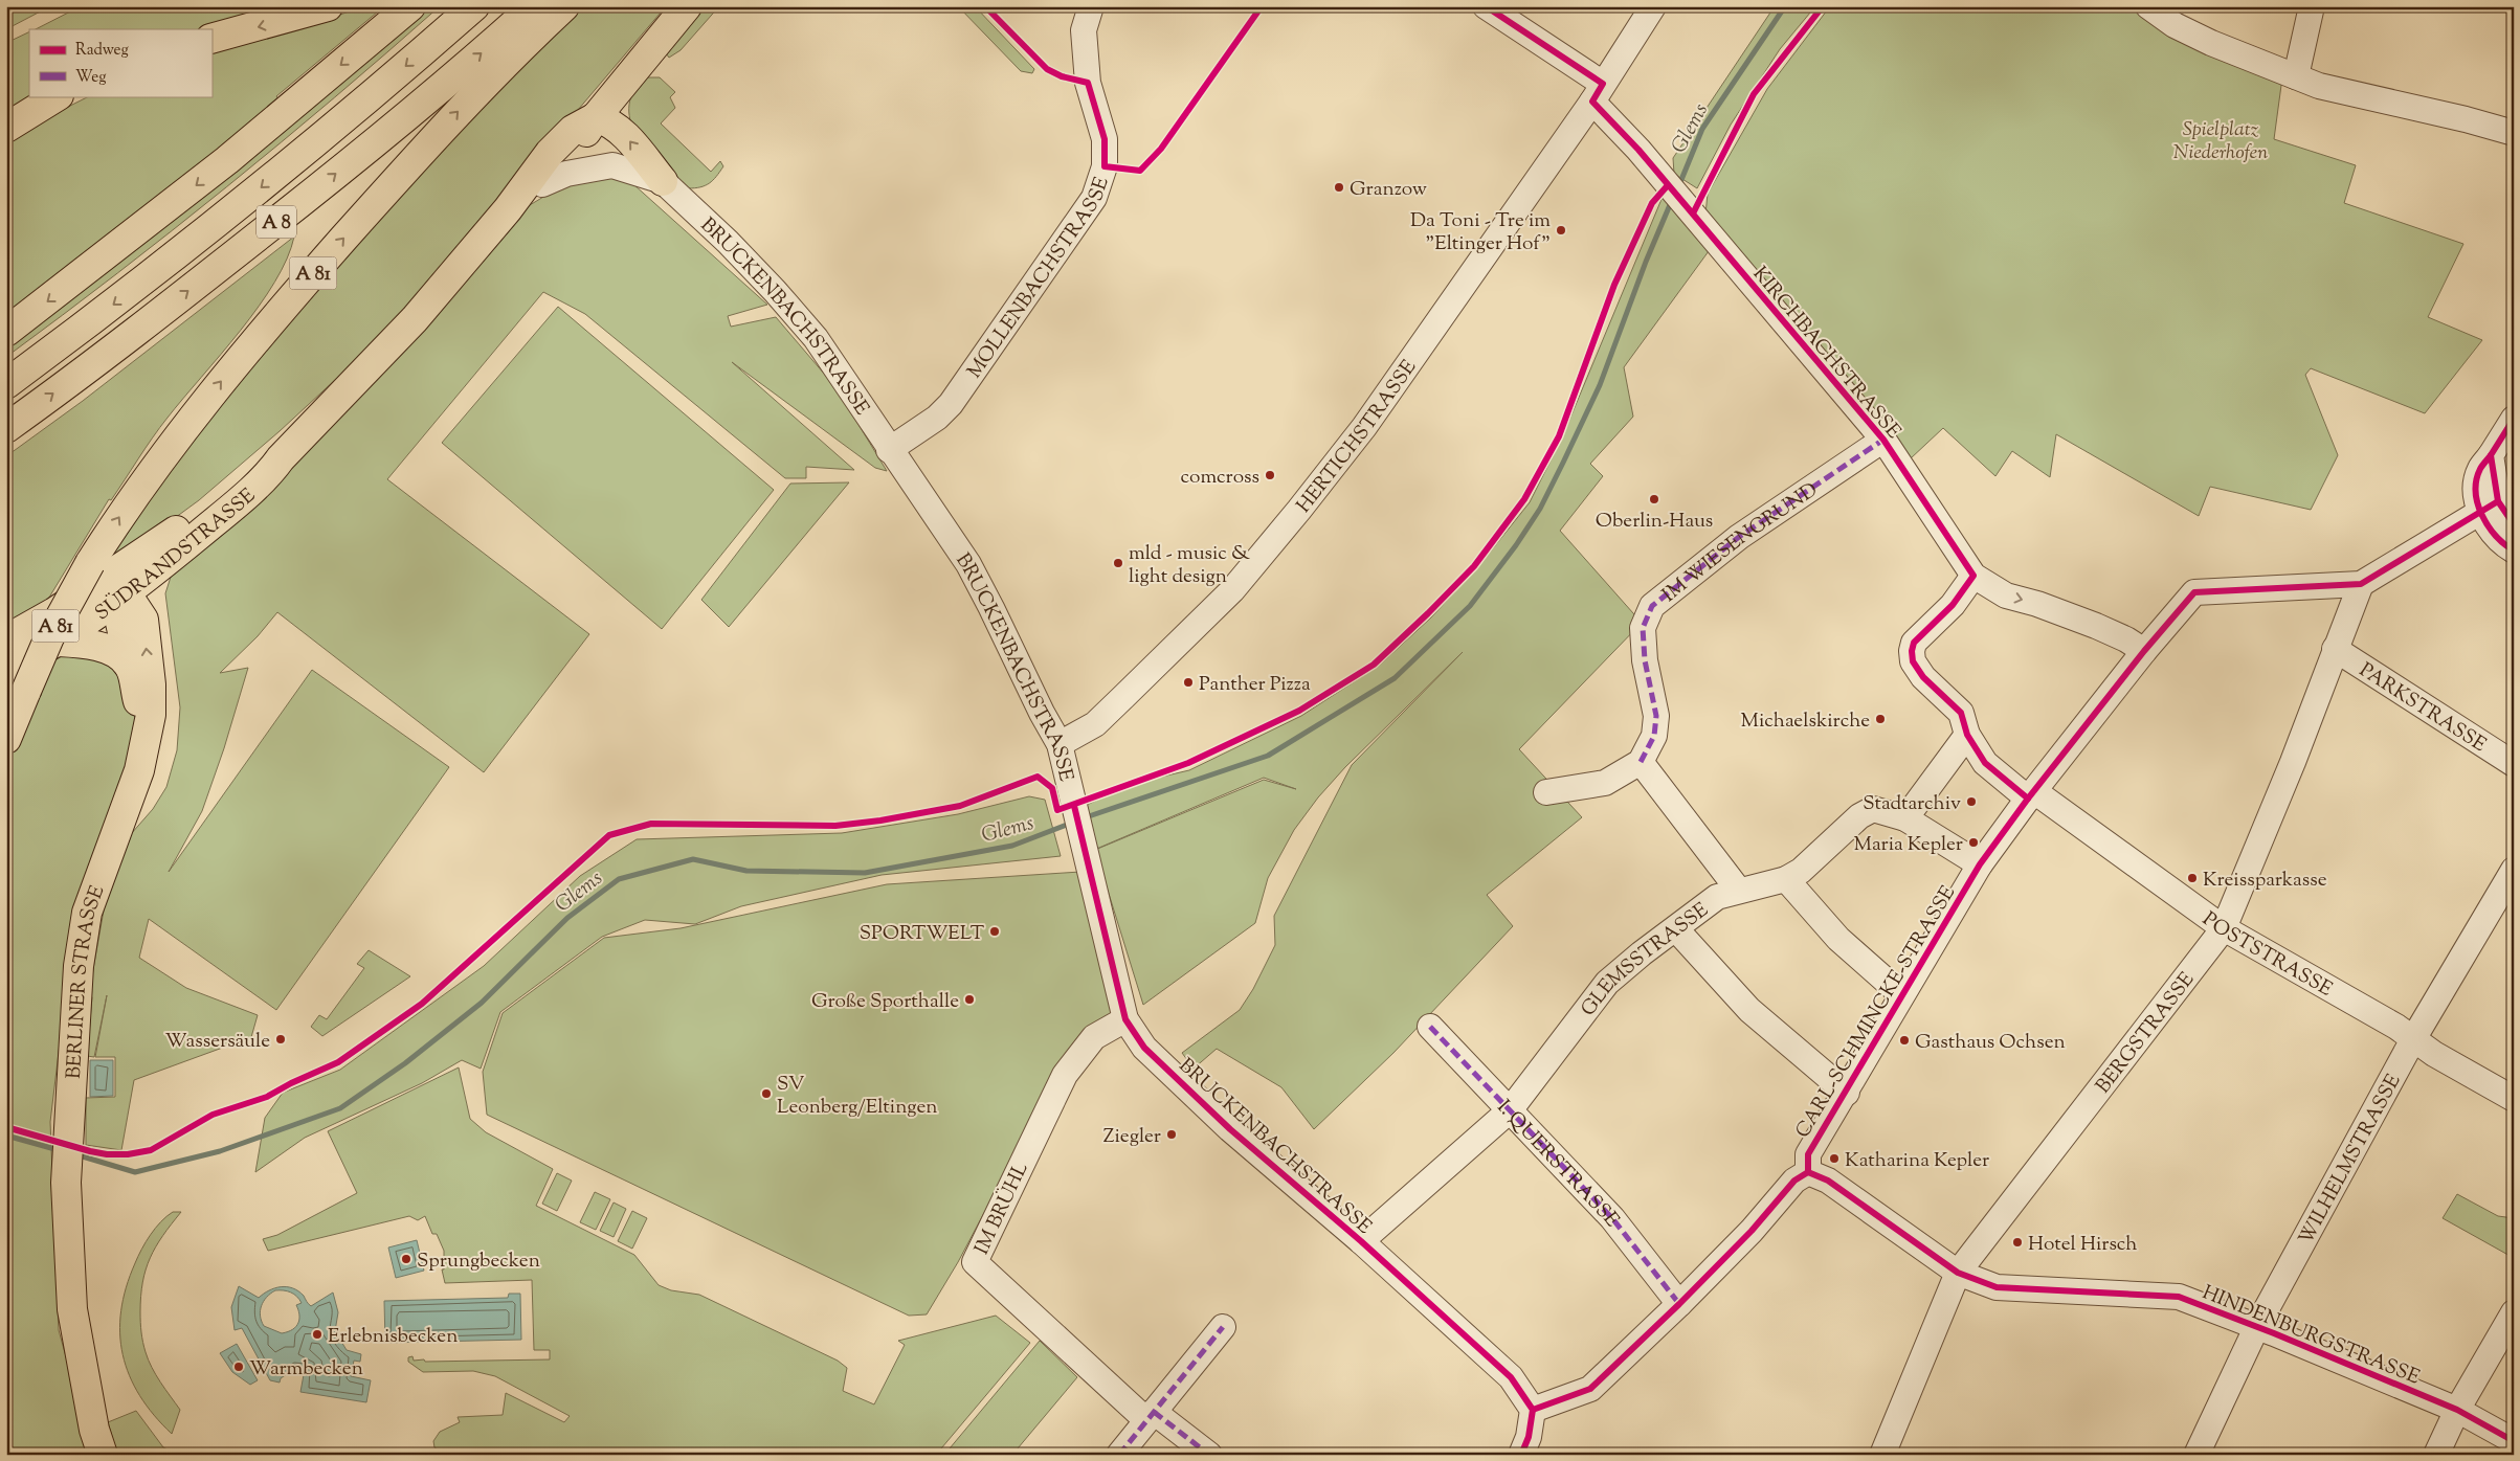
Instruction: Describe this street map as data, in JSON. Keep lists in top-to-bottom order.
{
  "streets": {
    "main road": [
      "A 8",
      "A 81",
      "SÜDRANDSTRASSE",
      "BERLINER STRASSE"
    ],
    "street": [
      "MOLLENBACHSTRASSE",
      "BRUCKENBACHSTRASSE",
      "KIRCHBACHSTRASSE",
      "HERTICHSTRASSE",
      "IM WIESENGRUND",
      "PARKSTRASSE",
      "POSTSTRASSE",
      "GLEMSSTRASSE",
      "CARL-SCHMINCKE-STRASSE",
      "BERGSTRASSE",
      "WILHELMSTRASSE",
      "I. QUERSTRASSE",
      "IM BRÜHL",
      "HINDENBURGSTRASSE"
    ]
  },
  "crossings": [
    ["A 81", "SÜDRANDSTRASSE"],
    ["A 81", "BERLINER STRASSE"],
    ["MOLLENBACHSTRASSE", "BRUCKENBACHSTRASSE"],
    ["BRUCKENBACHSTRASSE", "HERTICHSTRASSE"],
    ["BRUCKENBACHSTRASSE", "SÜDRANDSTRASSE"],
    ["BRUCKENBACHSTRASSE", "GLEMSSTRASSE"],
    ["BRUCKENBACHSTRASSE", "IM BRÜHL"],
    ["KIRCHBACHSTRASSE", "HERTICHSTRASSE"],
    ["KIRCHBACHSTRASSE", "IM WIESENGRUND"],
    ["KIRCHBACHSTRASSE", "POSTSTRASSE"],
    ["KIRCHBACHSTRASSE", "CARL-SCHMINCKE-STRASSE"],
    ["SÜDRANDSTRASSE", "BERLINER STRASSE"],
    ["PARKSTRASSE", "BERGSTRASSE"],
    ["POSTSTRASSE", "CARL-SCHMINCKE-STRASSE"],
    ["POSTSTRASSE", "BERGSTRASSE"],
    ["POSTSTRASSE", "WILHELMSTRASSE"],
    ["GLEMSSTRASSE", "CARL-SCHMINCKE-STRASSE"],
    ["GLEMSSTRASSE", "I. QUERSTRASSE"],
    ["CARL-SCHMINCKE-STRASSE", "BERGSTRASSE"],
    ["CARL-SCHMINCKE-STRASSE", "HINDENBURGSTRASSE"],
    ["BERGSTRASSE", "HINDENBURGSTRASSE"],
    ["WILHELMSTRASSE", "HINDENBURGSTRASSE"]
  ],
  "water": ["Glems"],
  "parks": ["Spielplatz Niederhofen"],
  "places": [
    "Granzow",
    "Da Toni - Tre im \"Eltinger Hof\"",
    "comcross",
    "Oberlin-Haus",
    "mld - music & light design",
    "Panther Pizza",
    "Michaelskirche",
    "Stadtarchiv",
    "Maria Kepler",
    "Kreissparkasse",
    "SPORTWELT",
    "Große Sporthalle",
    "Wassersäule",
    "Gasthaus Ochsen",
    "SV Leonberg/Eltingen",
    "Ziegler",
    "Katharina Kepler",
    "Hotel Hirsch",
    "Sprungbecken",
    "Erlebnisbecken",
    "Warmbecken"
  ],
  "legend": ["Radweg", "Weg"]
}
